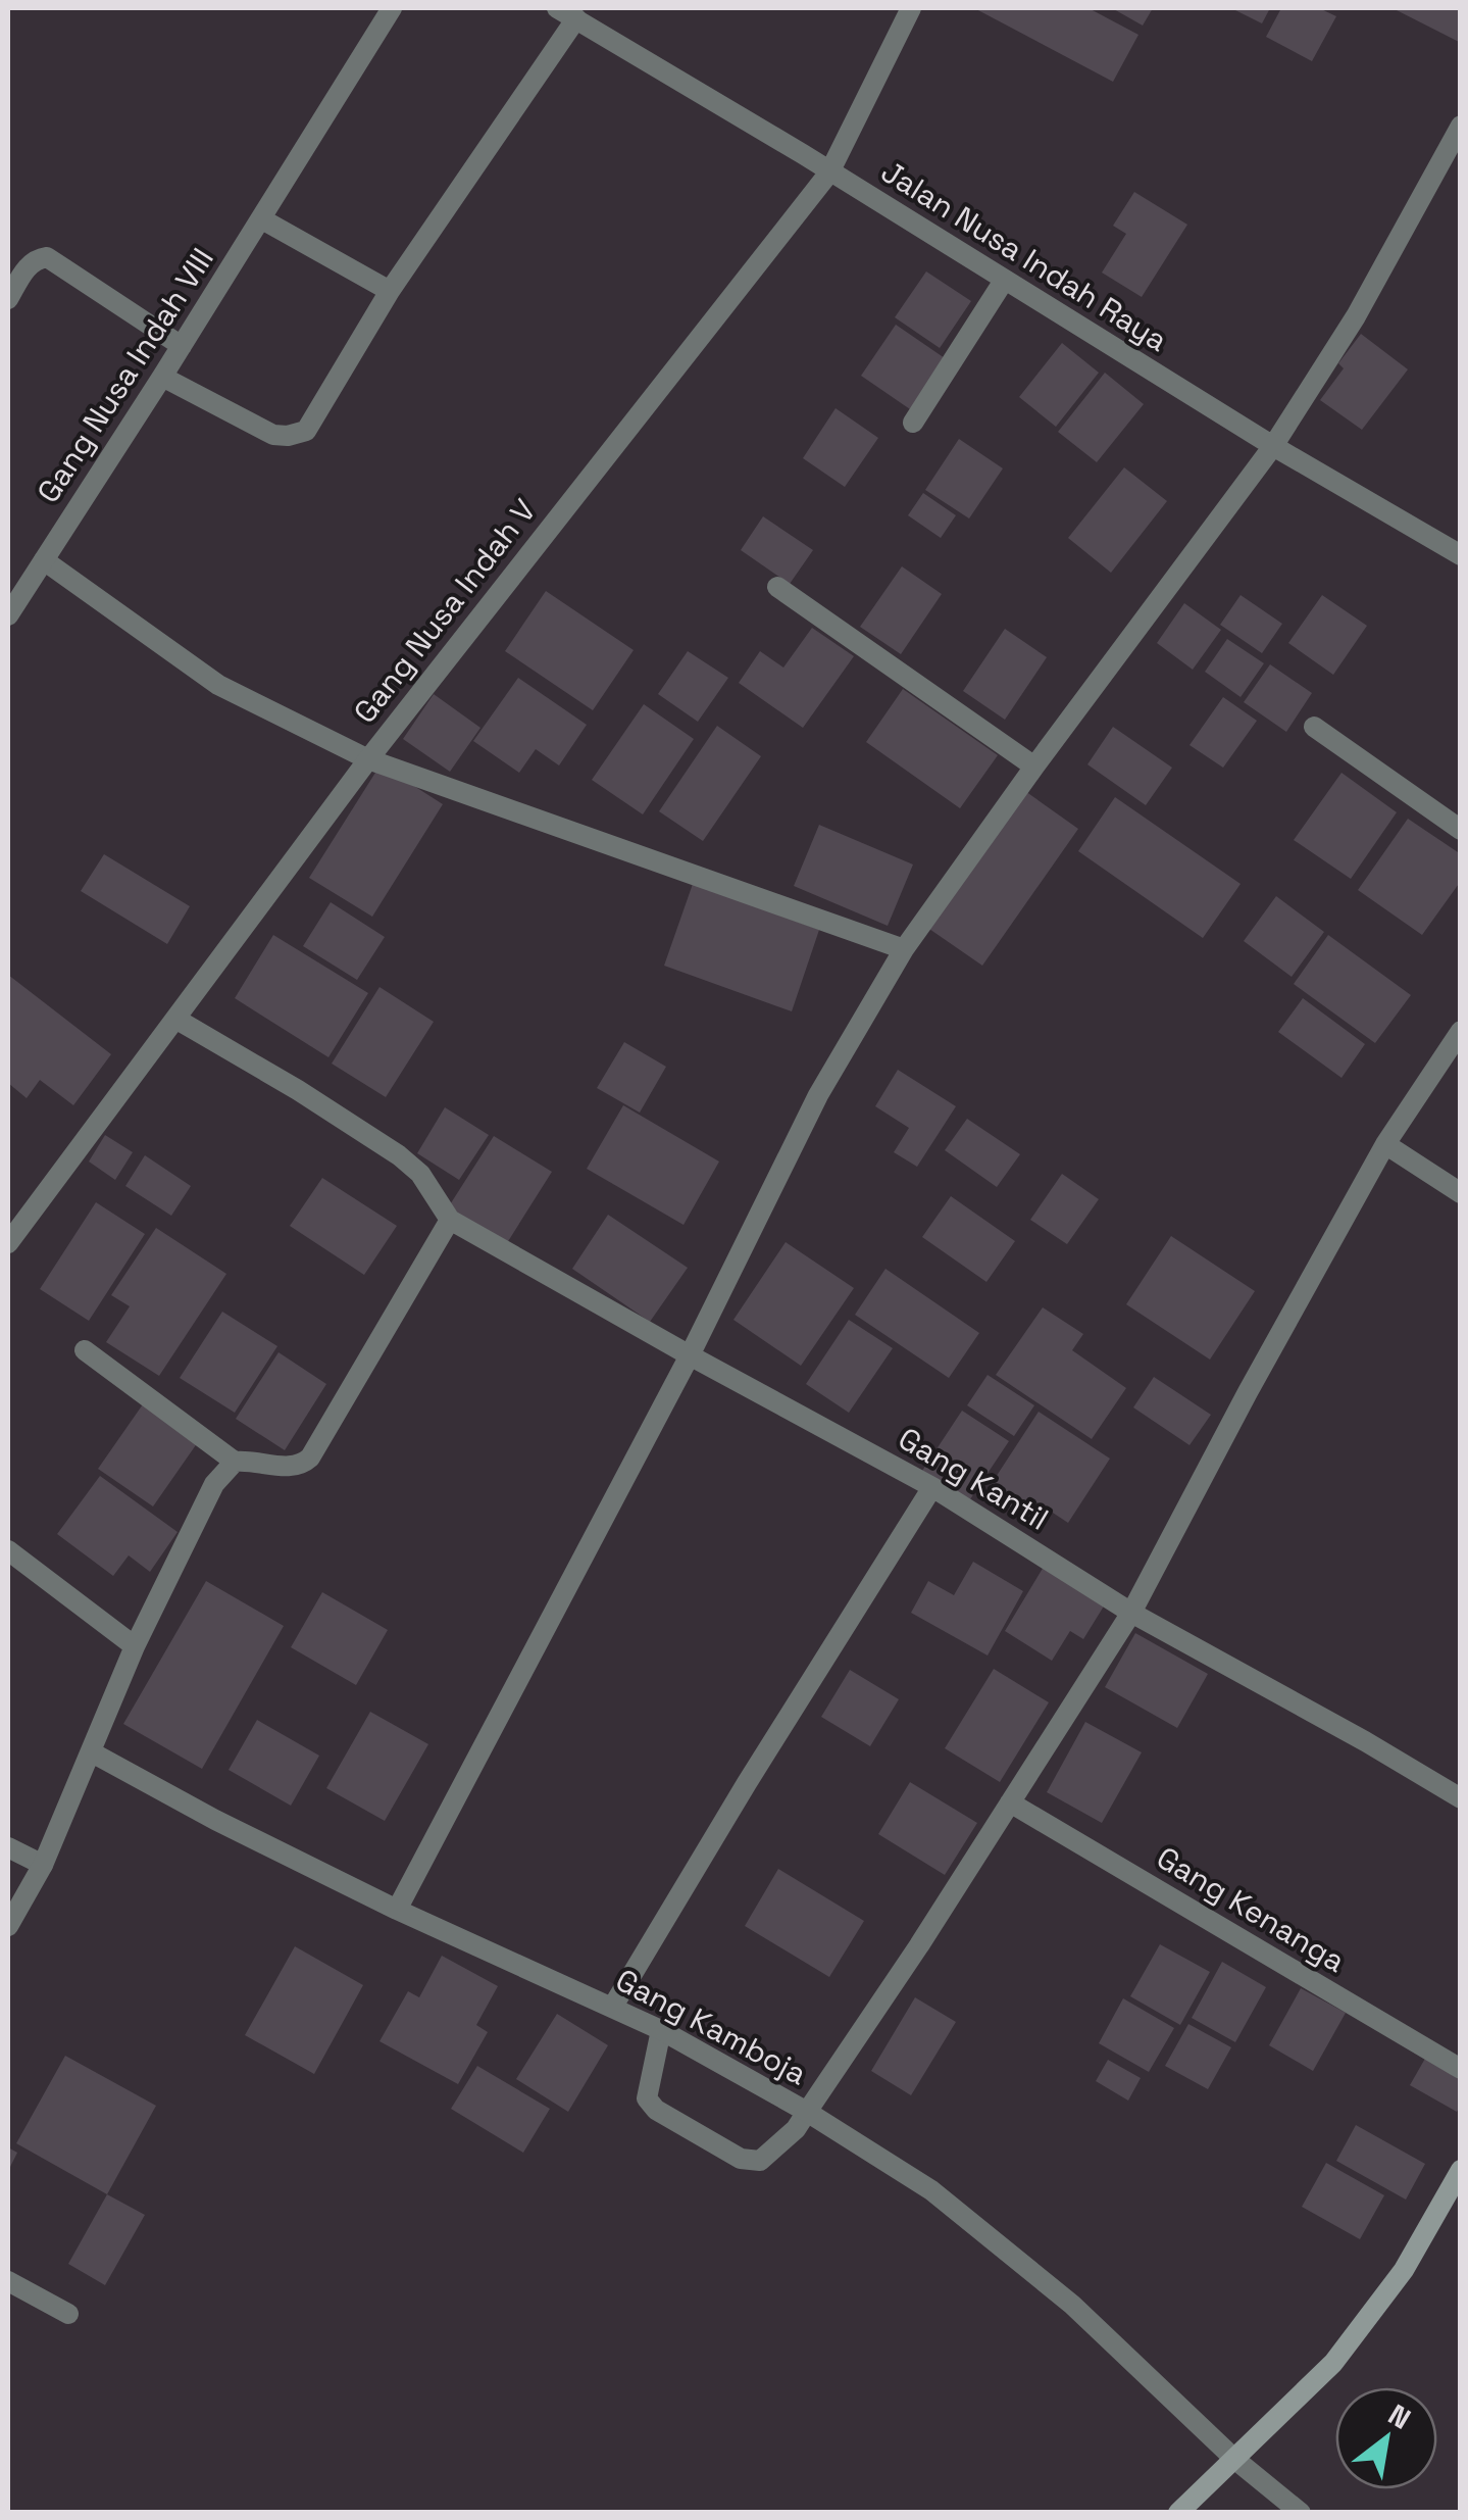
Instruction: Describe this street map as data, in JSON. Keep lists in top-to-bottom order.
{
  "streets": {
    "street": [
      "Jalan Nusa Indah Raya",
      "Gang Nusa Indah VIII",
      "Gang Nusa Indah V",
      "Gang Kantil",
      "Gang Kenanga",
      "Gang Kamboja"
    ]
  },
  "crossings": [
    ["Jalan Nusa Indah Raya", "Gang Nusa Indah V"]
  ],
  "north": "top right"
}
